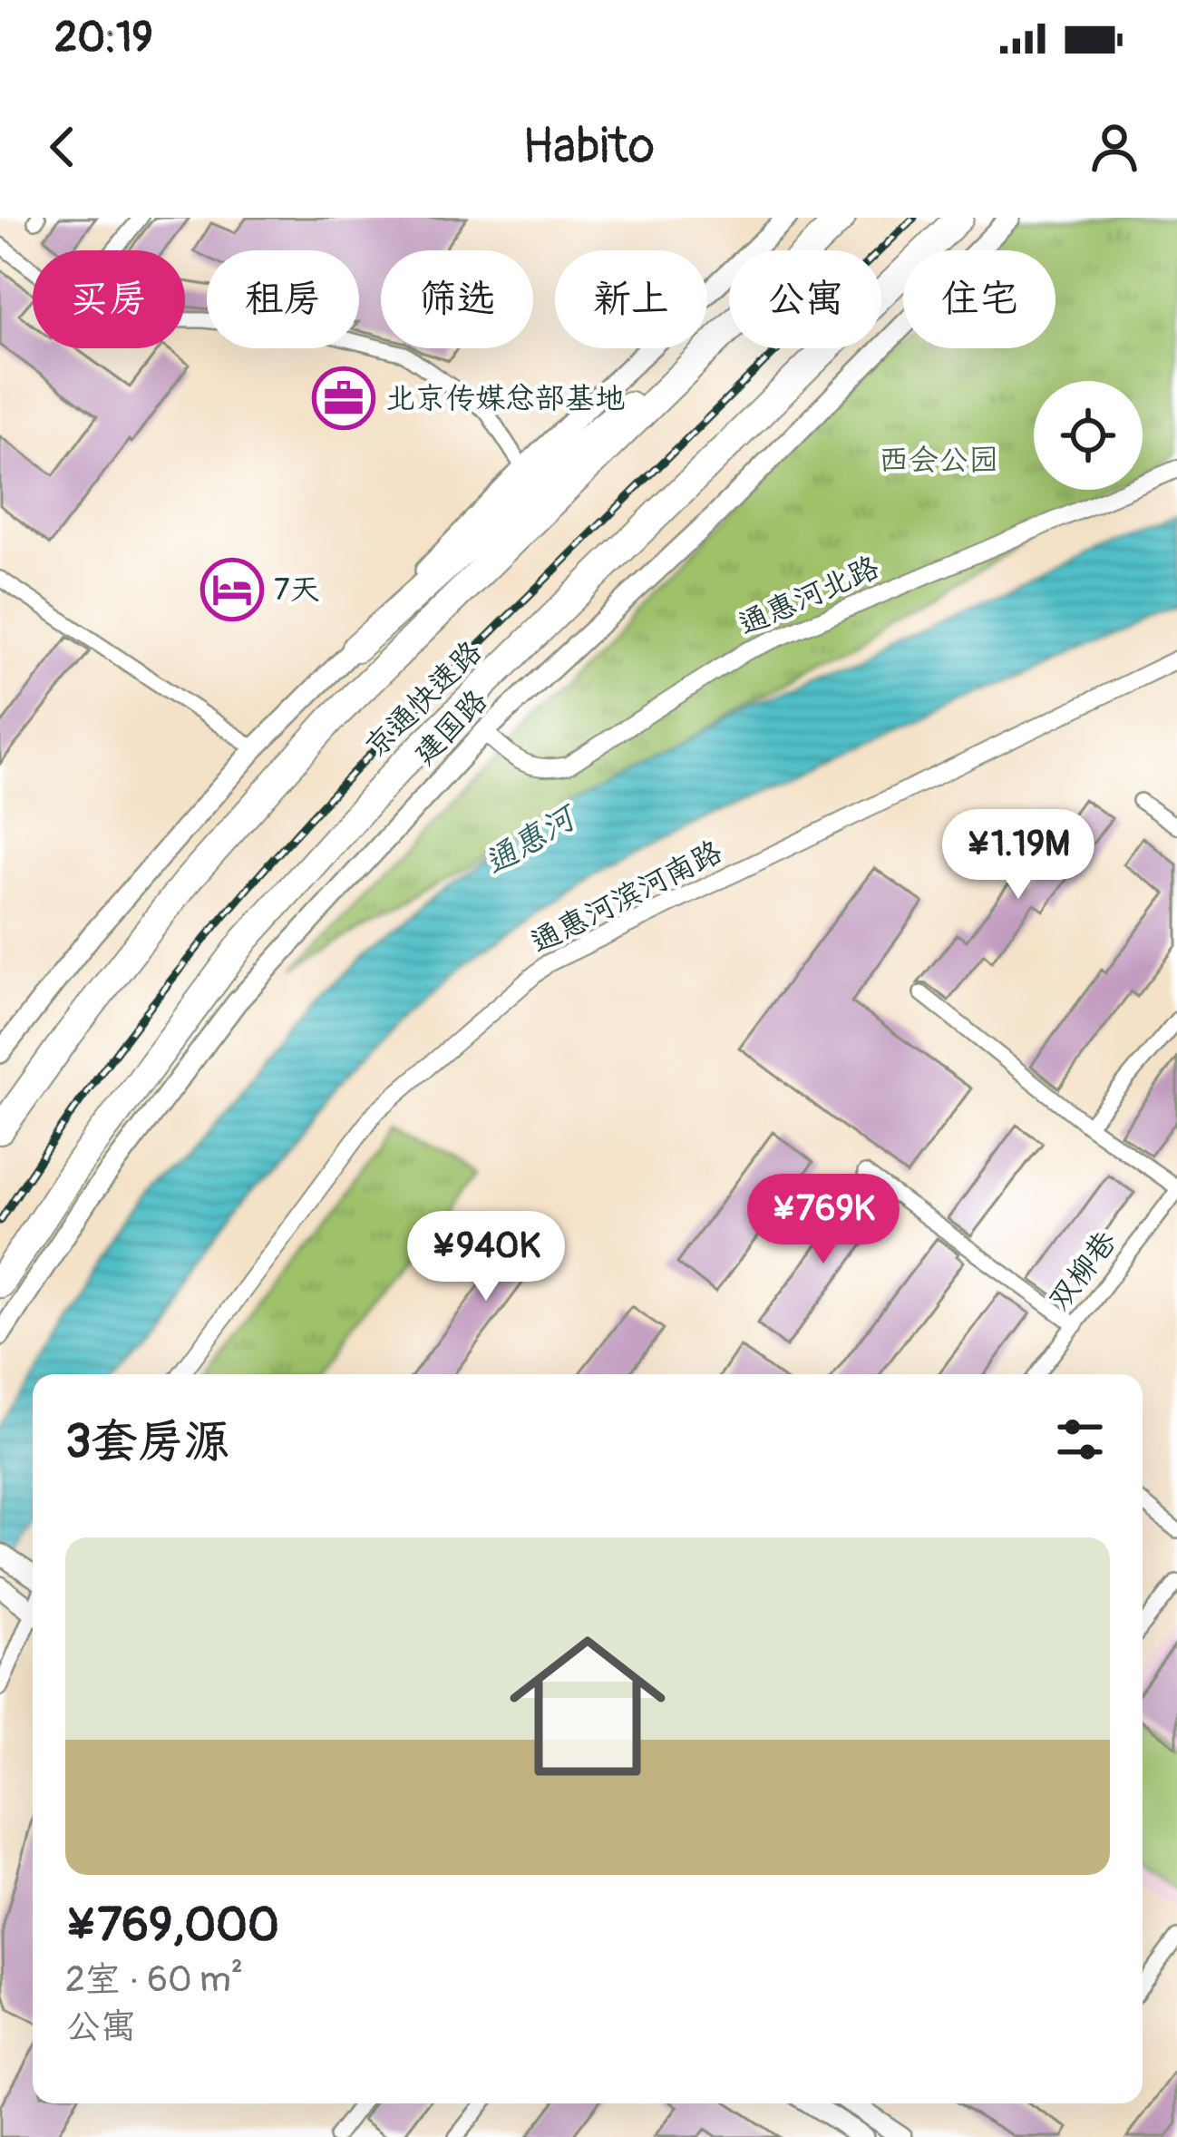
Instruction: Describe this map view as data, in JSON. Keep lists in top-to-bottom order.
{
  "streets": {
    "highway": ["京通快速路"],
    "main road": ["建国路"],
    "street": ["通惠河北路", "通惠河滨河南路", "双柳巷"]
  },
  "crossings": [
    ["通惠河北路", "建国路"]
  ],
  "water": ["通惠河"],
  "parks": ["西会公园"],
  "places": {
    "office": ["北京传媒总部基地"],
    "hotel": ["7天"]
  },
  "page": {
    "status": "20:19",
    "header": "Habito",
    "chip": [
      "买房",
      "租房",
      "筛选",
      "新上",
      "公寓",
      "住宅"
    ],
    "price": ["¥1.19M", "¥769K", "¥940K"],
    "heading": "3套房源",
    "list": [
      {
        "name": "¥769,000",
        "note": "2室 · 60 m² · 公寓"
      }
    ]
  }
}
